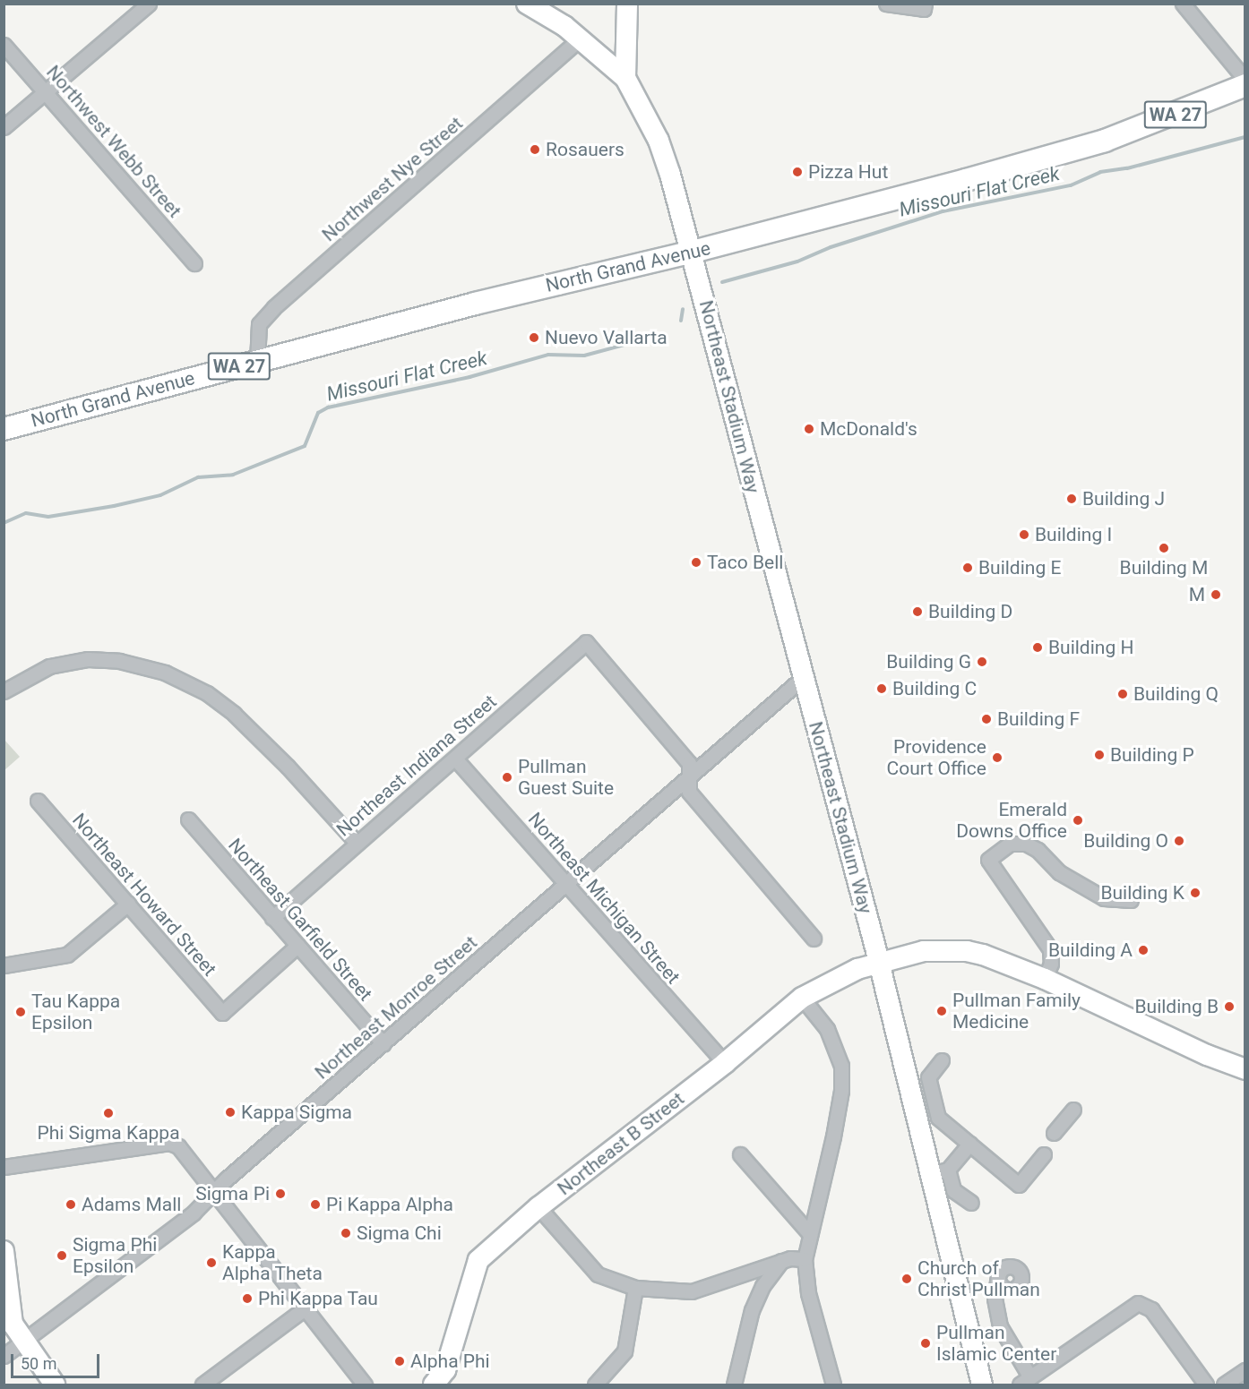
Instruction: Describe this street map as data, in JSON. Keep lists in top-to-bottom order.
{
  "streets": {
    "main road": ["WA 27", "North Grand Avenue"],
    "street": [
      "Northwest Webb Street",
      "Northwest Nye Street",
      "Northeast Stadium Way",
      "Northeast Indiana Street",
      "Northeast Howard Street",
      "Northeast Michigan Street",
      "Northeast Garfield Street",
      "Northeast Monroe Street",
      "Northeast B Street"
    ]
  },
  "crossings": [
    ["Northwest Nye Street", "North Grand Avenue"],
    ["North Grand Avenue", "Northeast Stadium Way"],
    ["Northeast Stadium Way", "Northeast Monroe Street"],
    ["Northeast Stadium Way", "Northeast B Street"],
    ["Northeast Indiana Street", "Northeast Michigan Street"],
    ["Northeast Indiana Street", "Northeast Garfield Street"],
    ["Northeast Indiana Street", "Northeast Monroe Street"],
    ["Northeast Howard Street", "Northeast Garfield Street"],
    ["Northeast Michigan Street", "Northeast Monroe Street"],
    ["Northeast Michigan Street", "Northeast B Street"],
    ["Northeast Garfield Street", "Northeast Monroe Street"]
  ],
  "water": ["Missouri Flat Creek"],
  "places": [
    "Rosauers",
    "Pizza Hut",
    "Nuevo Vallarta",
    "McDonald's",
    "Building J",
    "Building I",
    "Building M",
    "Taco Bell",
    "Building E",
    "M",
    "Building D",
    "Building H",
    "Building G",
    "Building C",
    "Building Q",
    "Building F",
    "Building P",
    "Providence Court Office",
    "Pullman Guest Suite",
    "Emerald Downs Office",
    "Building O",
    "Building K",
    "Building A",
    "Building B",
    "Pullman Family Medicine",
    "Tau Kappa Epsilon",
    "Kappa Sigma",
    "Phi Sigma Kappa",
    "Sigma Pi",
    "Adams Mall",
    "Pi Kappa Alpha",
    "Sigma Chi",
    "Sigma Phi Epsilon",
    "Kappa Alpha Theta",
    "Church of Christ Pullman",
    "Phi Kappa Tau",
    "Pullman Islamic Center",
    "Alpha Phi"
  ],
  "scale_bar": "50 m"
}
